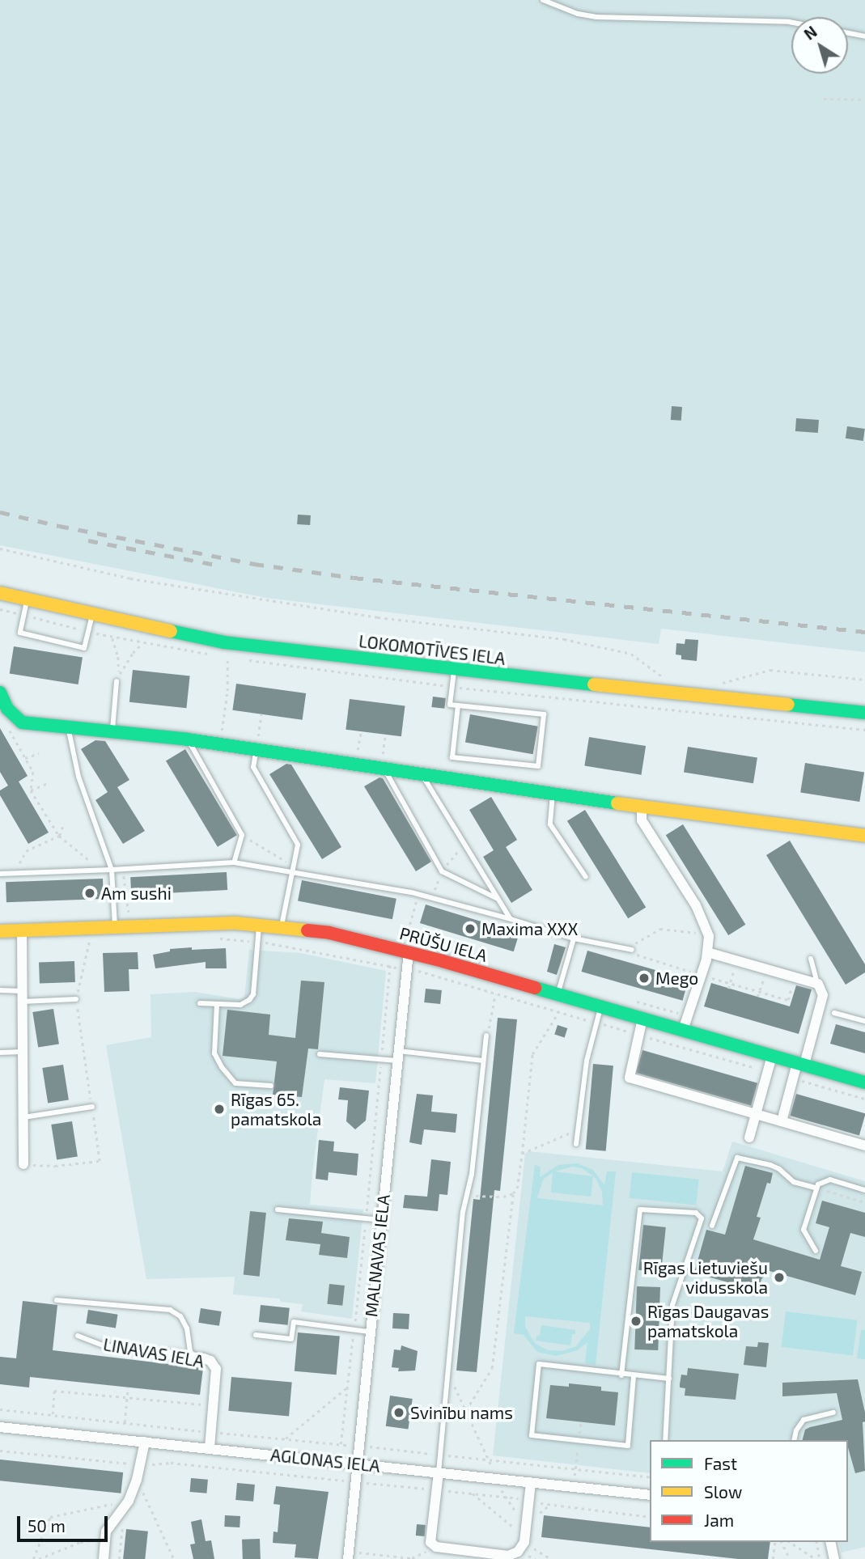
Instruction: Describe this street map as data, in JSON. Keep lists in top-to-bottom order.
{
  "streets": {
    "street": [
      "LOKOMOTĪVES IELA",
      "PRŪŠU IELA",
      "MALNAVAS IELA",
      "LINAVAS IELA",
      "AGLONAS IELA"
    ]
  },
  "crossings": [
    ["PRŪŠU IELA", "MALNAVAS IELA"],
    ["MALNAVAS IELA", "AGLONAS IELA"],
    ["LINAVAS IELA", "AGLONAS IELA"]
  ],
  "places": [
    "Am sushi",
    "Maxima XXX",
    "Mego",
    "Rīgas 65. pamatskola",
    "Rīgas Lietuviešu vidusskola",
    "Rīgas Daugavas pamatskola",
    "Svinību nams"
  ],
  "legend": ["Fast", "Slow", "Jam"],
  "scale_bar": "50 m",
  "north": "top left"
}
